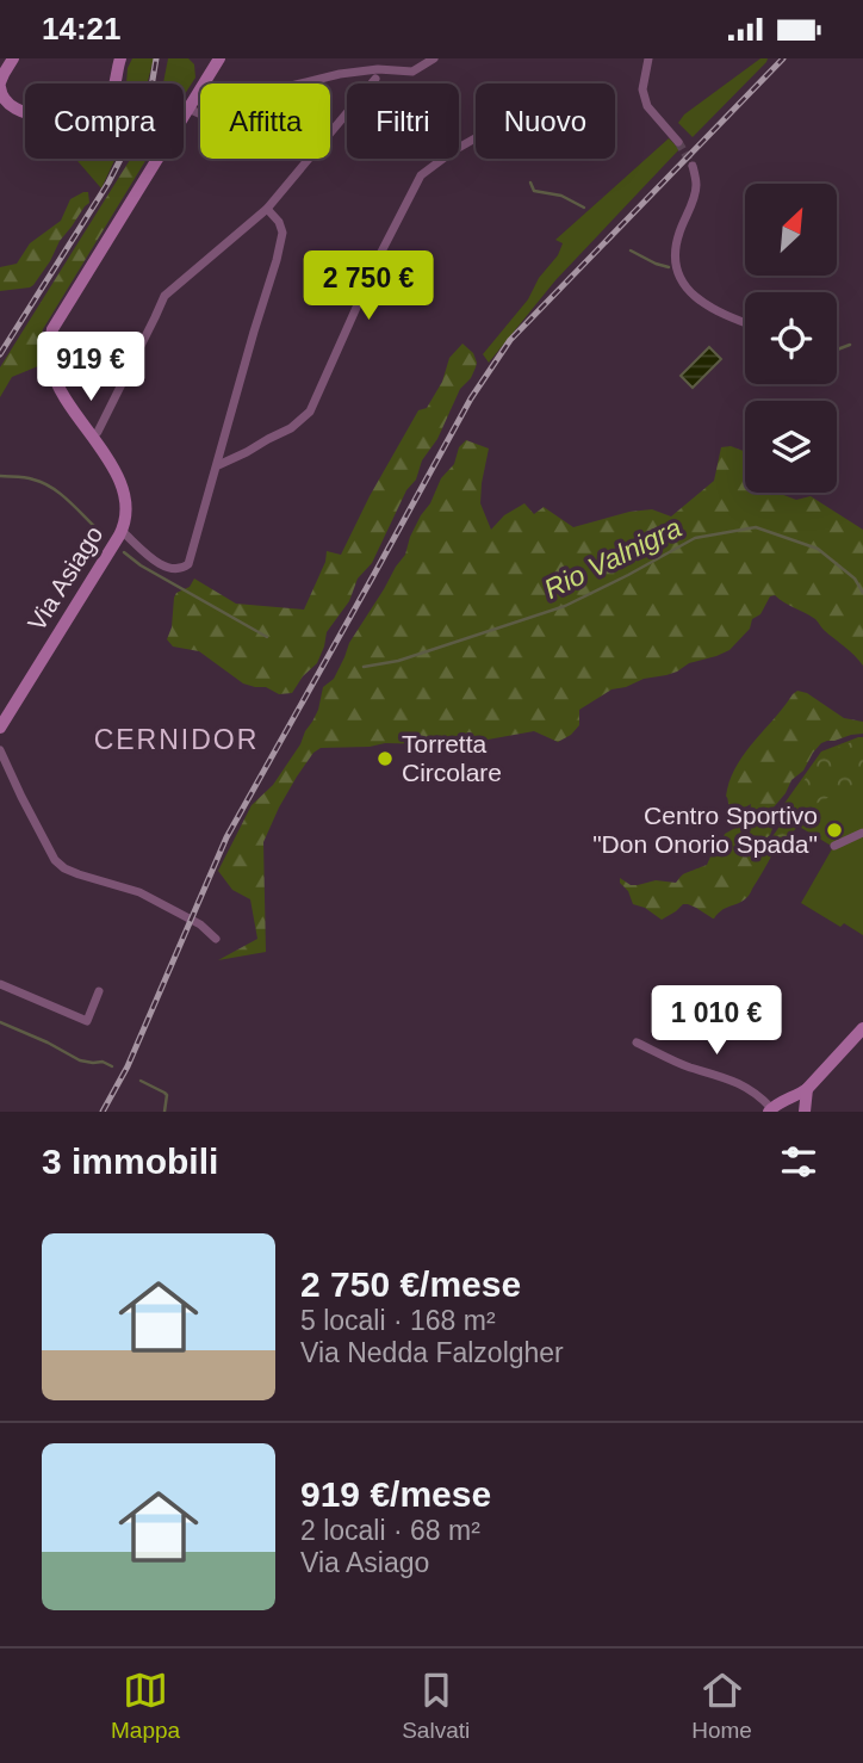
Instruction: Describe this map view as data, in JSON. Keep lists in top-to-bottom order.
{
  "streets": {
    "main road": ["Via Asiago"]
  },
  "districts": ["CERNIDOR"],
  "water": ["Rio Valnigra"],
  "places": ["Torretta Circolare", "Centro Sportivo \"Don Onorio Spada\""],
  "north": "top right",
  "page": {
    "status": "14:21",
    "chip": [
      "Compra",
      "Affitta",
      "Filtri",
      "Nuovo"
    ],
    "price": ["2 750 €", "919 €", "1 010 €"],
    "heading": "3 immobili",
    "list": [
      {
        "name": "2 750 €/mese",
        "note": "5 locali · 168 m² · Via Nedda Falzolgher"
      },
      {
        "name": "919 €/mese",
        "note": "2 locali · 68 m² · Via Asiago"
      }
    ],
    "tabs": ["Mappa", "Salvati", "Home"]
  }
}
